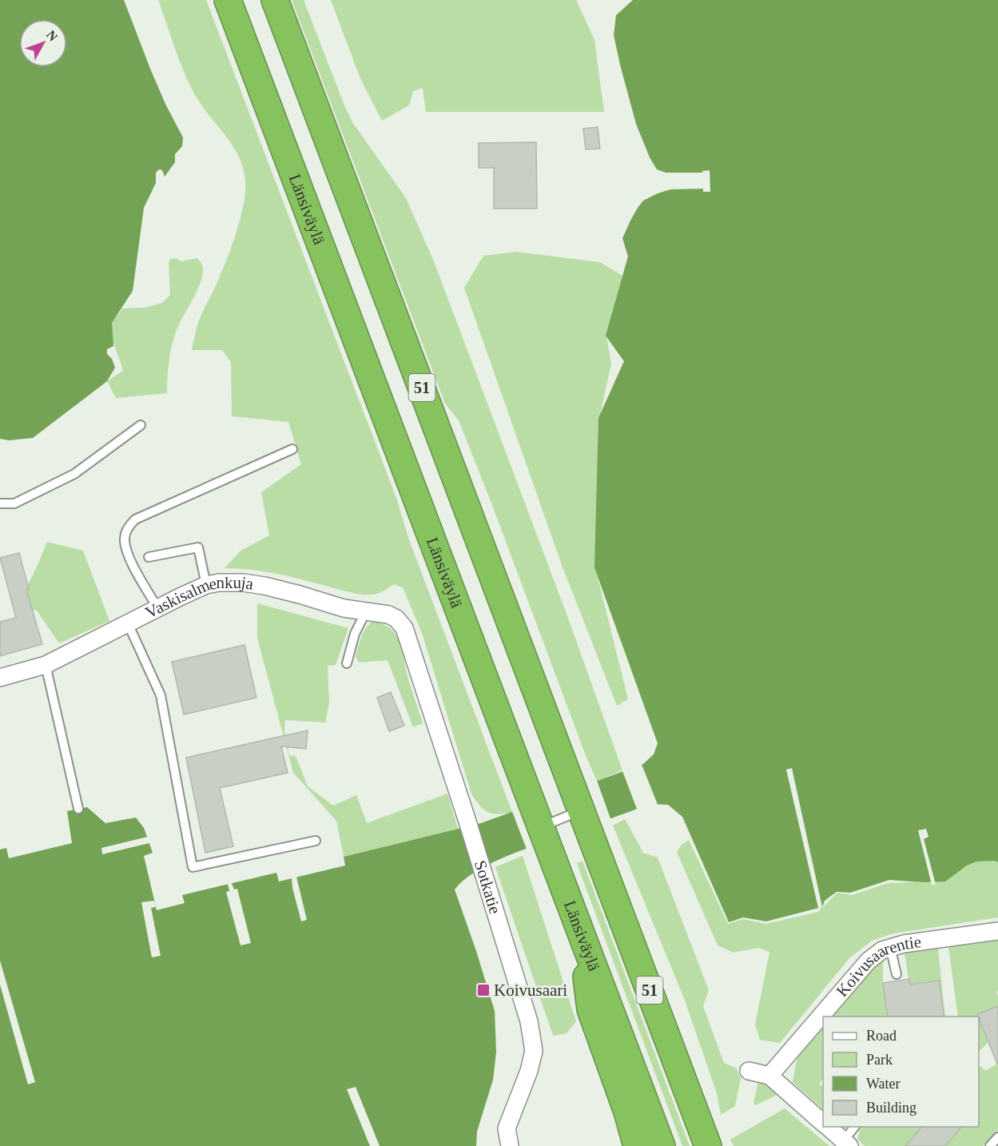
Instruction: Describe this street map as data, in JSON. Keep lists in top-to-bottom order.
{
  "streets": {
    "highway": ["Länsiväylä", "51"],
    "street": ["Vaskisalmenkuja", "Sotkatie", "Koivusaarentie"]
  },
  "crossings": [
    ["Vaskisalmenkuja", "Sotkatie"]
  ],
  "places": {
    "transit": ["Koivusaari"]
  },
  "legend": [
    "Road",
    "Park",
    "Water",
    "Building"
  ],
  "north": "top right"
}
